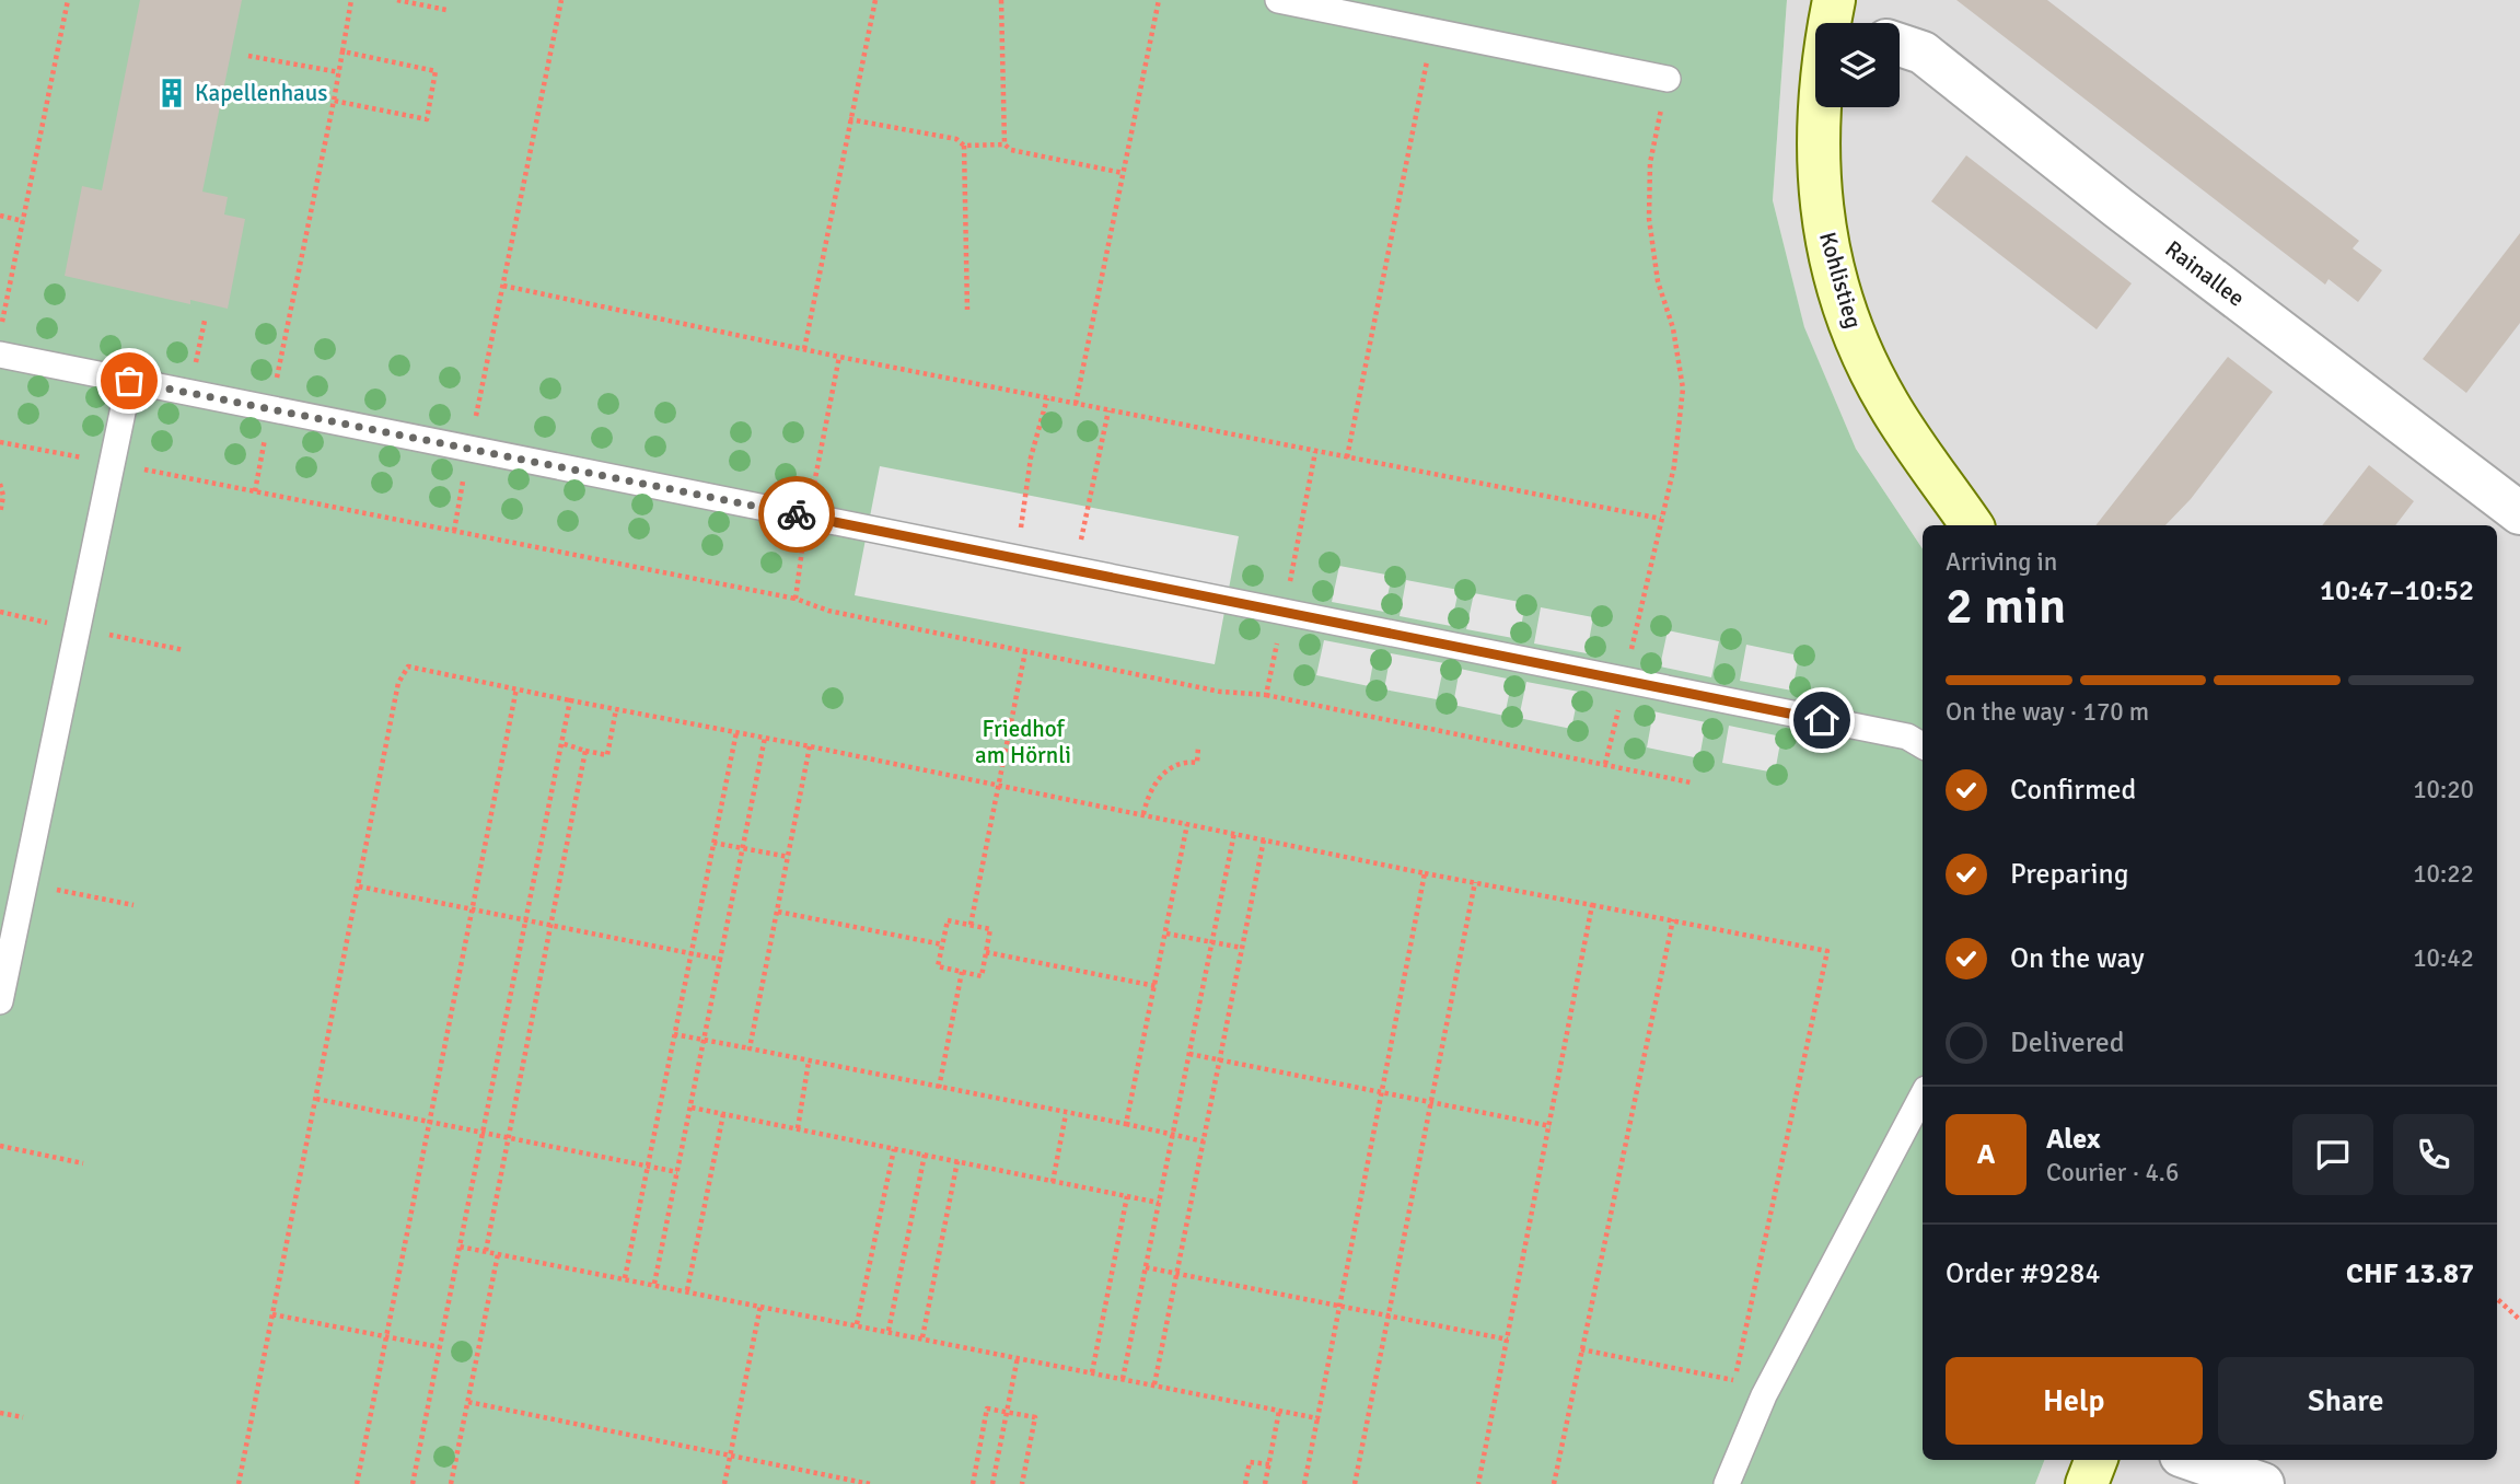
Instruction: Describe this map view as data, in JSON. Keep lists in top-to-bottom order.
{
  "streets": {
    "street": ["Rainallee", "Kohlistieg"]
  },
  "parks": ["Friedhof am Hörnli"],
  "places": {
    "building": ["Kapellenhaus"]
  },
  "page": {
    "heading": ["2 min", "Arriving in", "10:47–10:52"],
    "panel": [
      "Alex",
      "Courier · 4.6",
      "Order #9284",
      "CHF 13.87"
    ],
    "bar": "On the way · 170 m",
    "list": [
      ["Confirmed", "10:20"],
      ["Preparing", "10:22"],
      ["On the way", "10:42"],
      "Delivered"
    ],
    "round": "A",
    "buttons": ["Help", "Share"]
  }
}
